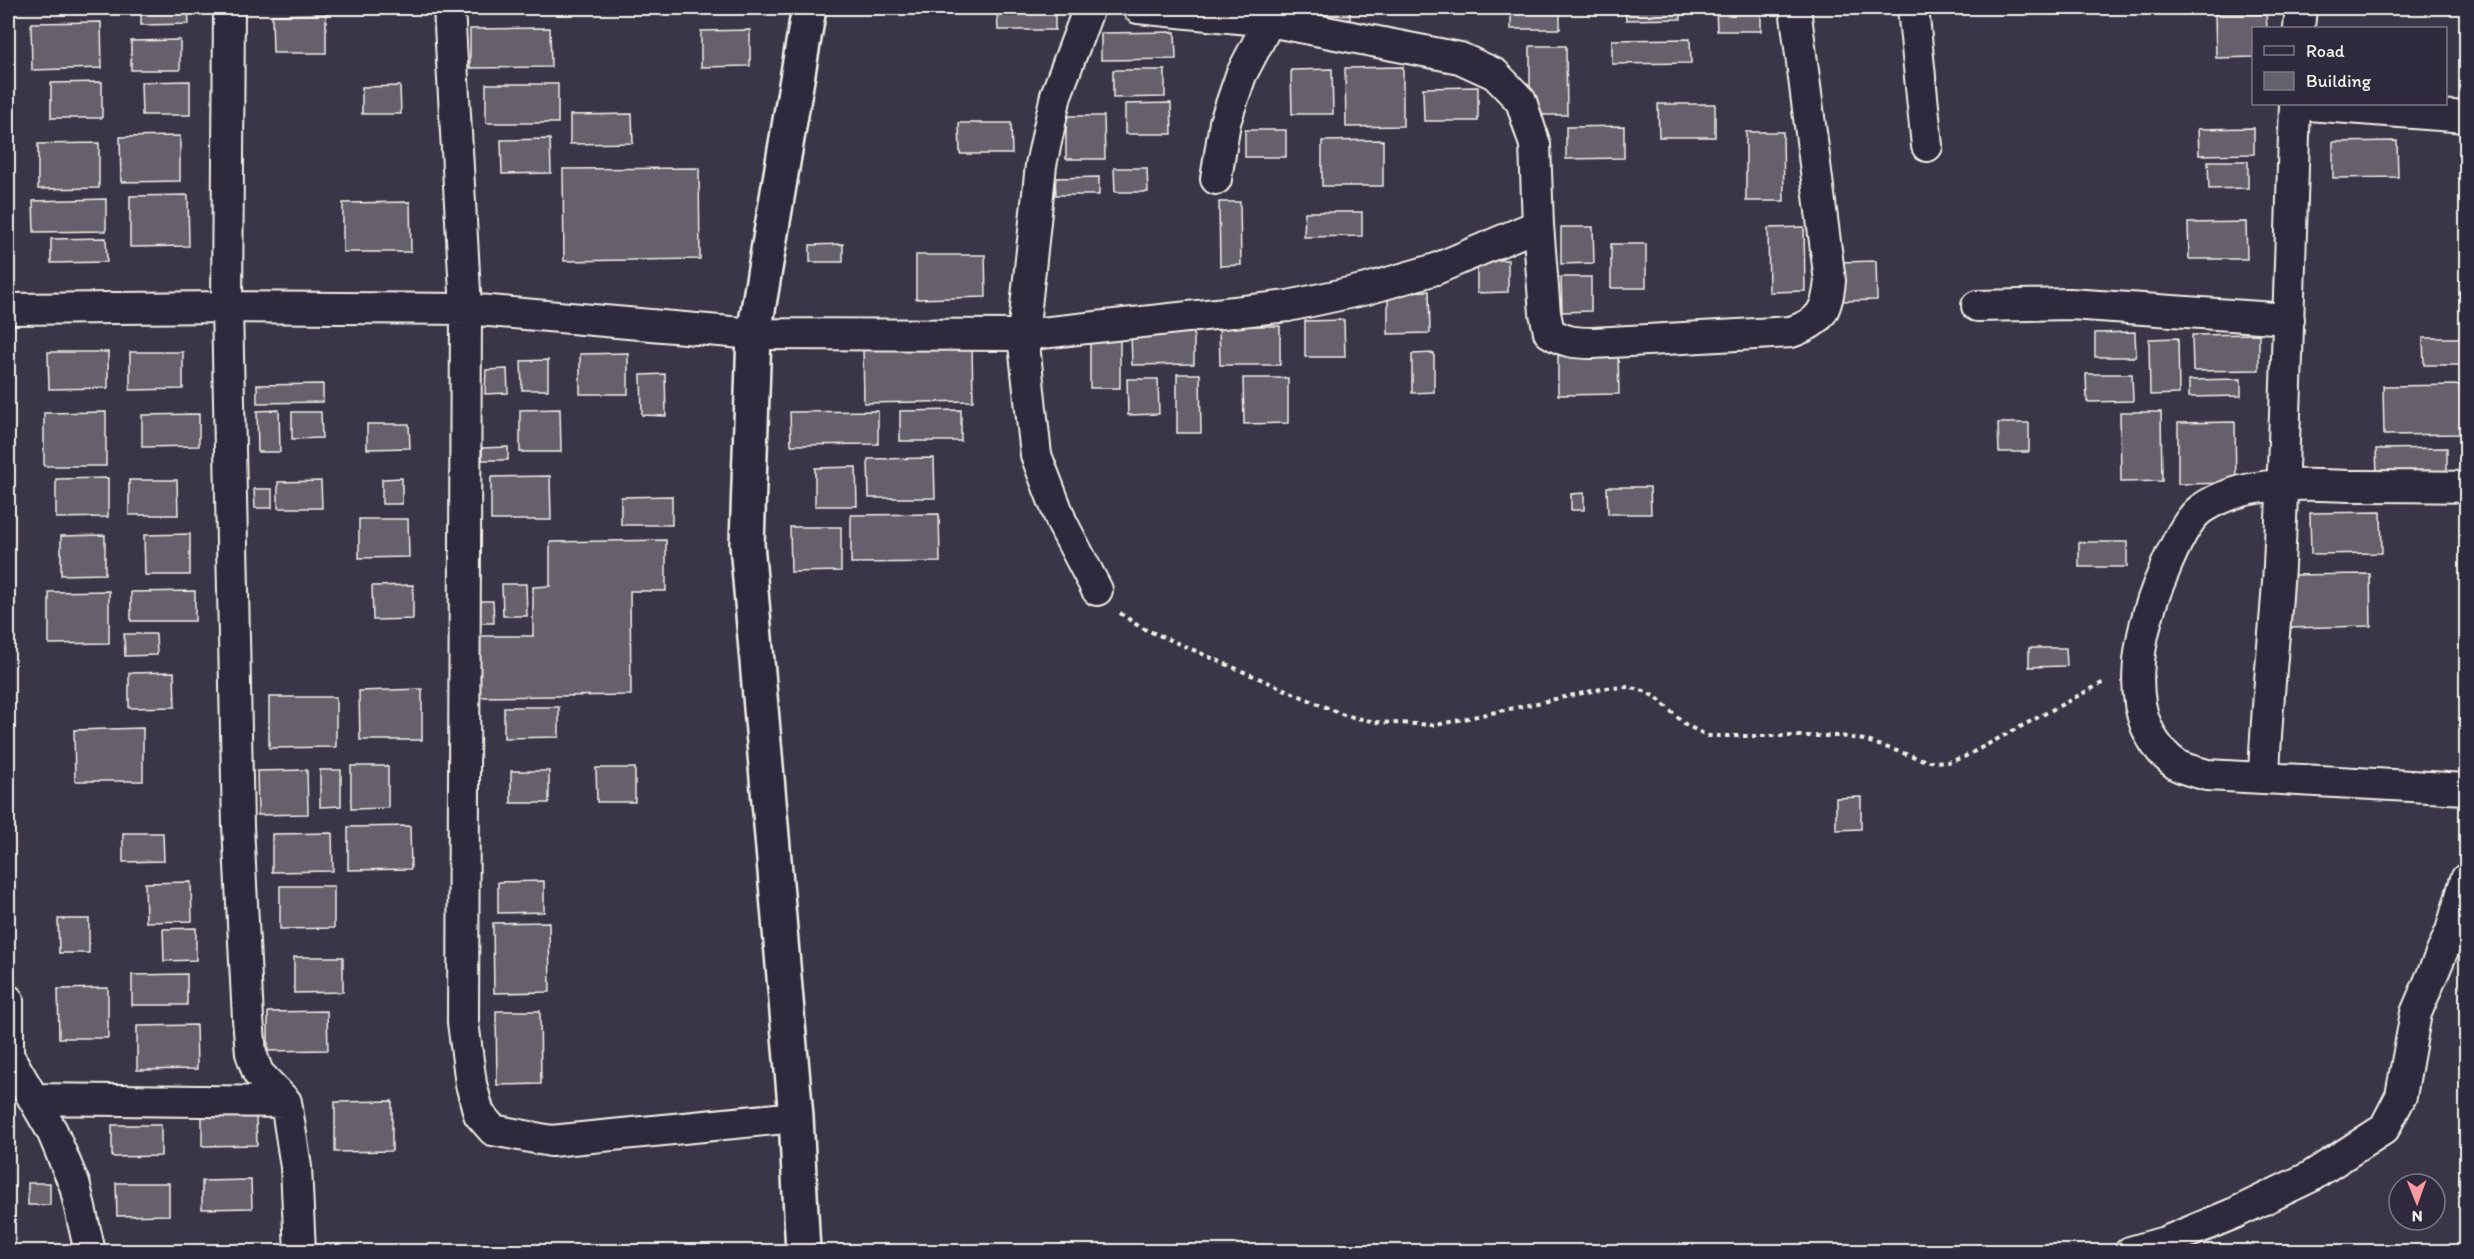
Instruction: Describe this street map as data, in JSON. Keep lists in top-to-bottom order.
{
  "legend": ["Road", "Building"],
  "north": "bottom"
}
